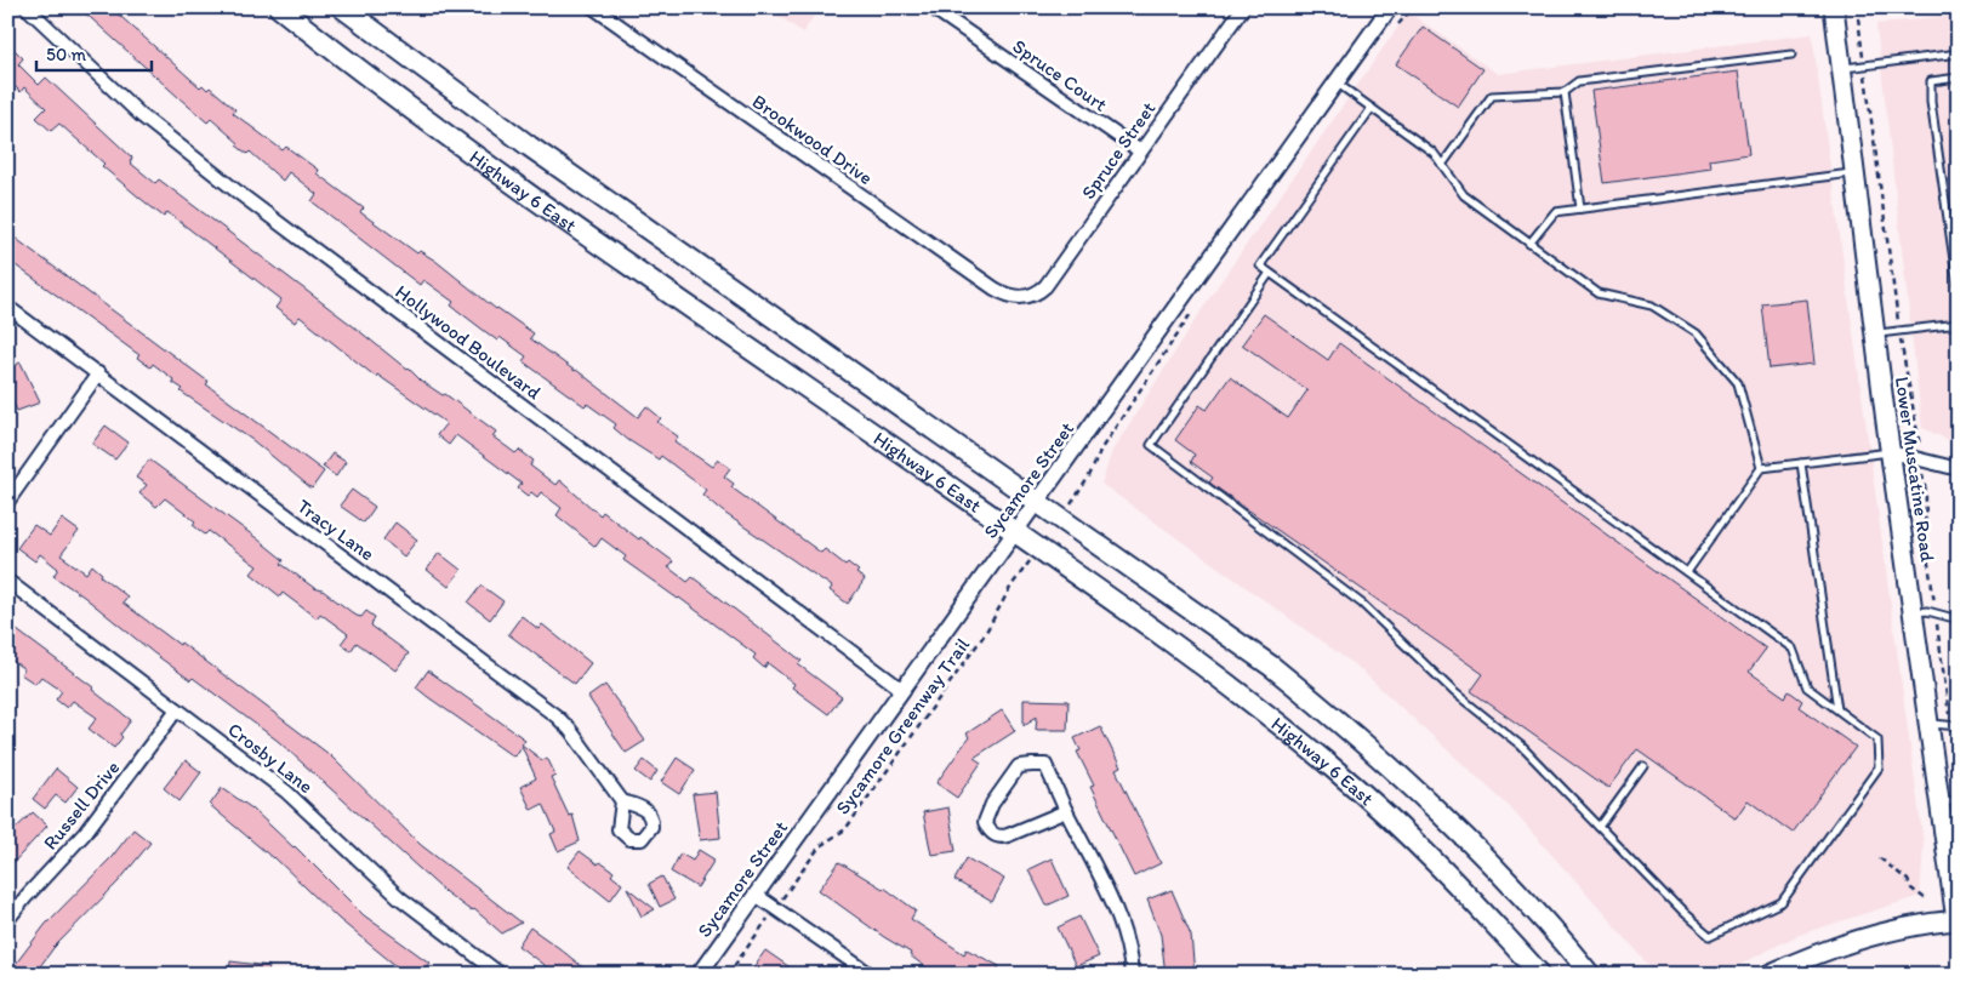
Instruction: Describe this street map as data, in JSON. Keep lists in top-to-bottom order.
{
  "streets": {
    "main road": ["Highway 6 East", "Lower Muscatine Road"],
    "street": [
      "Spruce Court",
      "Brookwood Drive",
      "Spruce Street",
      "Hollywood Boulevard",
      "Sycamore Street",
      "Tracy Lane",
      "Crosby Lane",
      "Russell Drive"
    ],
    "path": ["Sycamore Greenway Trail"]
  },
  "crossings": [
    ["Spruce Court", "Spruce Street"],
    ["Brookwood Drive", "Spruce Street"],
    ["Highway 6 East", "Sycamore Street"],
    ["Highway 6 East", "Sycamore Greenway Trail"],
    ["Hollywood Boulevard", "Sycamore Street"],
    ["Crosby Lane", "Russell Drive"]
  ],
  "scale_bar": "50 m"
}
